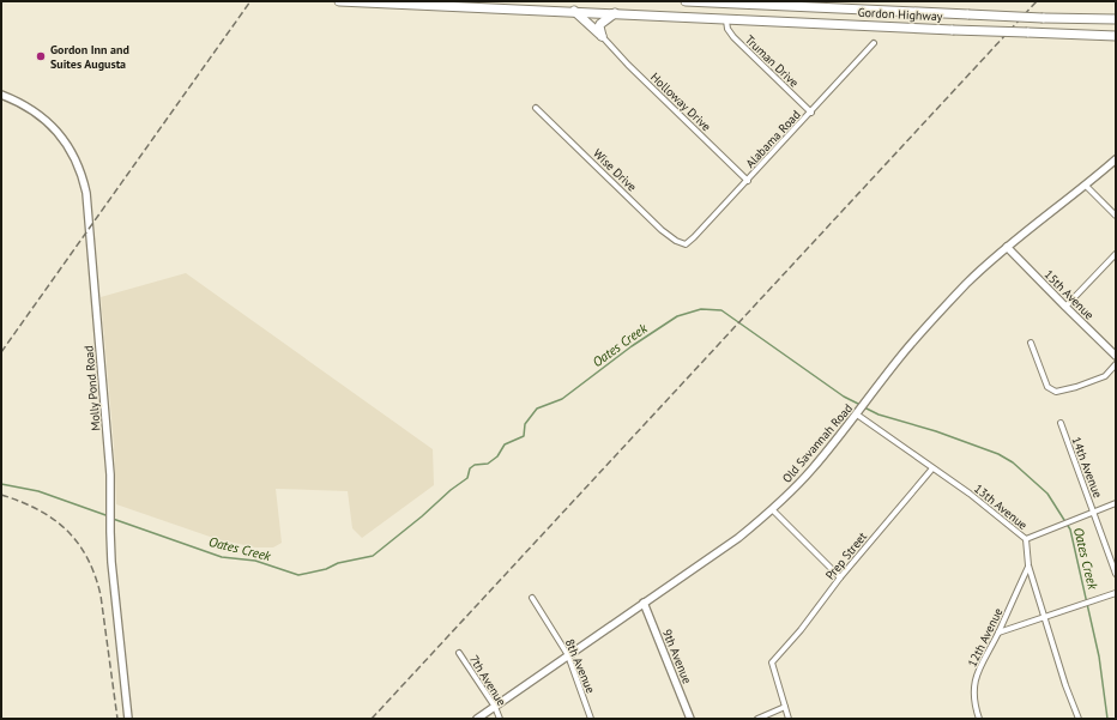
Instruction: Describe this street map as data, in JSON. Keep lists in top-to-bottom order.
{
  "streets": {
    "highway": ["Gordon Highway"],
    "street": [
      "Truman Drive",
      "Holloway Drive",
      "Alabama Road",
      "Wise Drive",
      "15th Avenue",
      "Molly Pond Road",
      "Old Savannah Road",
      "14th Avenue",
      "13th Avenue",
      "Prep Street",
      "12th Avenue",
      "9th Avenue",
      "8th Avenue",
      "7th Avenue"
    ]
  },
  "crossings": [
    ["Gordon Highway", "Truman Drive"],
    ["Truman Drive", "Alabama Road"],
    ["Holloway Drive", "Alabama Road"],
    ["Alabama Road", "Wise Drive"],
    ["15th Avenue", "Old Savannah Road"],
    ["Old Savannah Road", "13th Avenue"],
    ["Old Savannah Road", "9th Avenue"],
    ["Old Savannah Road", "8th Avenue"],
    ["Old Savannah Road", "7th Avenue"],
    ["13th Avenue", "Prep Street"],
    ["13th Avenue", "12th Avenue"]
  ],
  "water": ["Oates Creek"],
  "places": ["Gordon Inn and Suites Augusta"]
}
